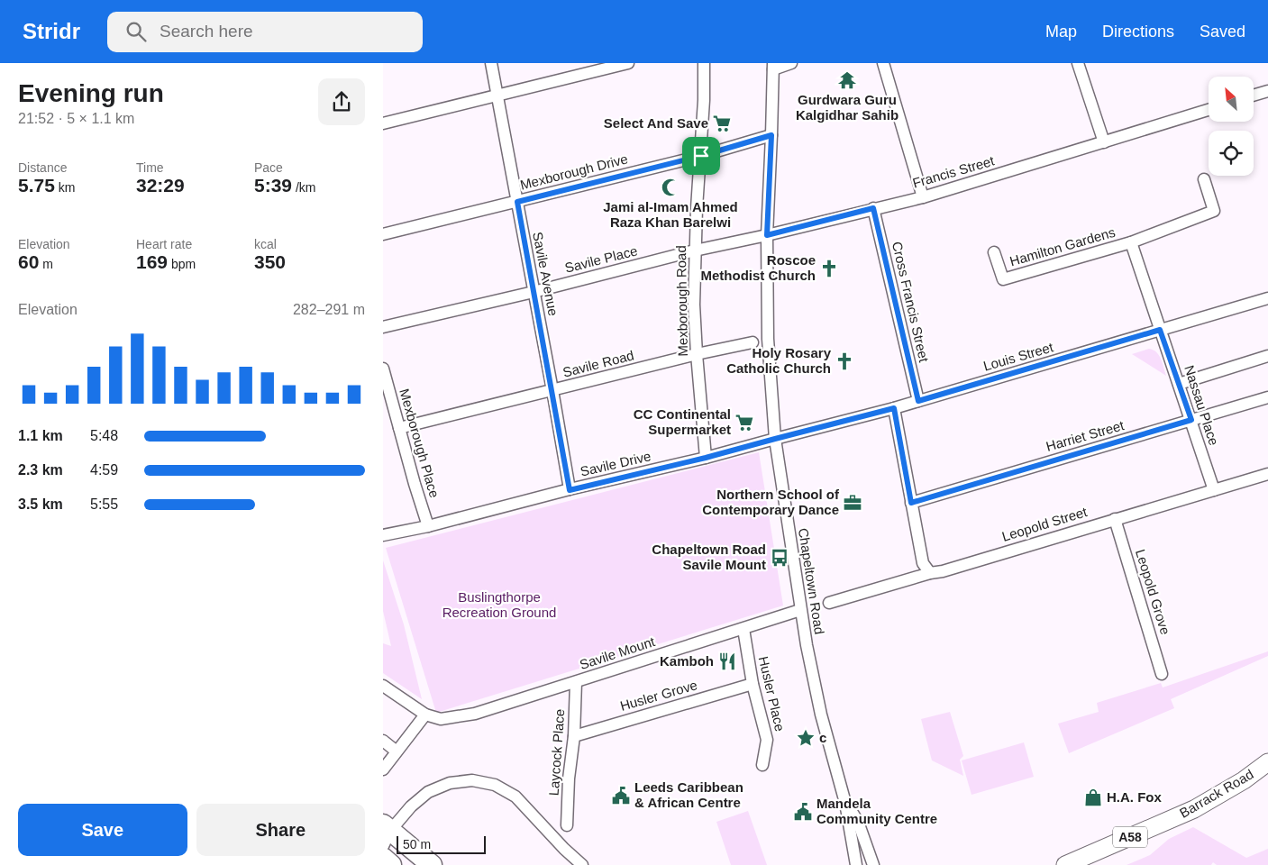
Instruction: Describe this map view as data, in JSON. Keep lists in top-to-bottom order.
{
  "streets": {
    "main road": ["Barrack Road", "A58"],
    "street": [
      "Mexborough Drive",
      "Francis Street",
      "Hamilton Gardens",
      "Savile Place",
      "Savile Avenue",
      "Mexborough Road",
      "Cross Francis Street",
      "Louis Street",
      "Savile Road",
      "Nassau Place",
      "Harriet Street",
      "Mexborough Place",
      "Savile Drive",
      "Leopold Street",
      "Chapeltown Road",
      "Leopold Grove",
      "Savile Mount",
      "Husler Place",
      "Husler Grove",
      "Laycock Place"
    ]
  },
  "crossings": [
    ["Mexborough Drive", "Savile Avenue"],
    ["Mexborough Drive", "Mexborough Road"],
    ["Mexborough Drive", "Chapeltown Road"],
    ["Francis Street", "Savile Place"],
    ["Francis Street", "Mexborough Road"],
    ["Francis Street", "Cross Francis Street"],
    ["Francis Street", "Chapeltown Road"],
    ["Hamilton Gardens", "Louis Street"],
    ["Hamilton Gardens", "Nassau Place"],
    ["Savile Place", "Savile Avenue"],
    ["Savile Place", "Mexborough Road"],
    ["Savile Avenue", "Savile Road"],
    ["Savile Avenue", "Savile Drive"],
    ["Mexborough Road", "Savile Road"],
    ["Mexborough Road", "Savile Drive"],
    ["Cross Francis Street", "Louis Street"],
    ["Louis Street", "Nassau Place"],
    ["Louis Street", "Savile Drive"],
    ["Louis Street", "Chapeltown Road"],
    ["Savile Road", "Mexborough Place"],
    ["Savile Road", "Chapeltown Road"],
    ["Nassau Place", "Harriet Street"],
    ["Nassau Place", "Leopold Street"],
    ["Mexborough Place", "Savile Drive"],
    ["Savile Drive", "Chapeltown Road"],
    ["Leopold Street", "Leopold Grove"],
    ["Chapeltown Road", "Savile Mount"],
    ["Savile Mount", "Husler Place"],
    ["Savile Mount", "Laycock Place"],
    ["Husler Place", "Husler Grove"],
    ["Husler Grove", "Laycock Place"]
  ],
  "parks": ["Buslingthorpe Recreation Ground"],
  "places": {
    "temple": ["Gurdwara Guru Kalgidhar Sahib"],
    "supermarket": ["Select And Save", "CC Continental Supermarket"],
    "mosque": ["Jami al-Imam Ahmed Raza Khan Barelwi"],
    "church": ["Roscoe Methodist Church", "Holy Rosary Catholic Church"],
    "office": ["Northern School of Contemporary Dance"],
    "bus stop": ["Chapeltown Road Savile Mount"],
    "restaurant": ["Kamboh"],
    "place": ["c"],
    "public building": ["Leeds Caribbean & African Centre", "Mandela Community Centre"],
    "shop": ["H.A. Fox"]
  },
  "scale_bar": "50 m",
  "north": "top left",
  "page": {
    "header": "Stridr",
    "search": "Search here",
    "nav": ["Map", "Directions", "Saved"],
    "heading": ["Evening run", "21:52 · 5 × 1.1 km"],
    "stats": [
      ["Distance", "5.75 km"],
      ["Time", "32:29"],
      ["Pace", "5:39 /km"],
      ["Elevation", "60 m"],
      ["Heart rate", "169 bpm"],
      ["kcal", "350"]
    ],
    "chart": ["Elevation", "282–291 m"],
    "list": [
      {
        "name": "1.1 km",
        "note": "5:48"
      },
      {
        "name": "2.3 km",
        "note": "4:59"
      },
      {
        "name": "3.5 km",
        "note": "5:55"
      }
    ],
    "buttons": ["Save", "Share"],
    "scale": "50 m"
  }
}
